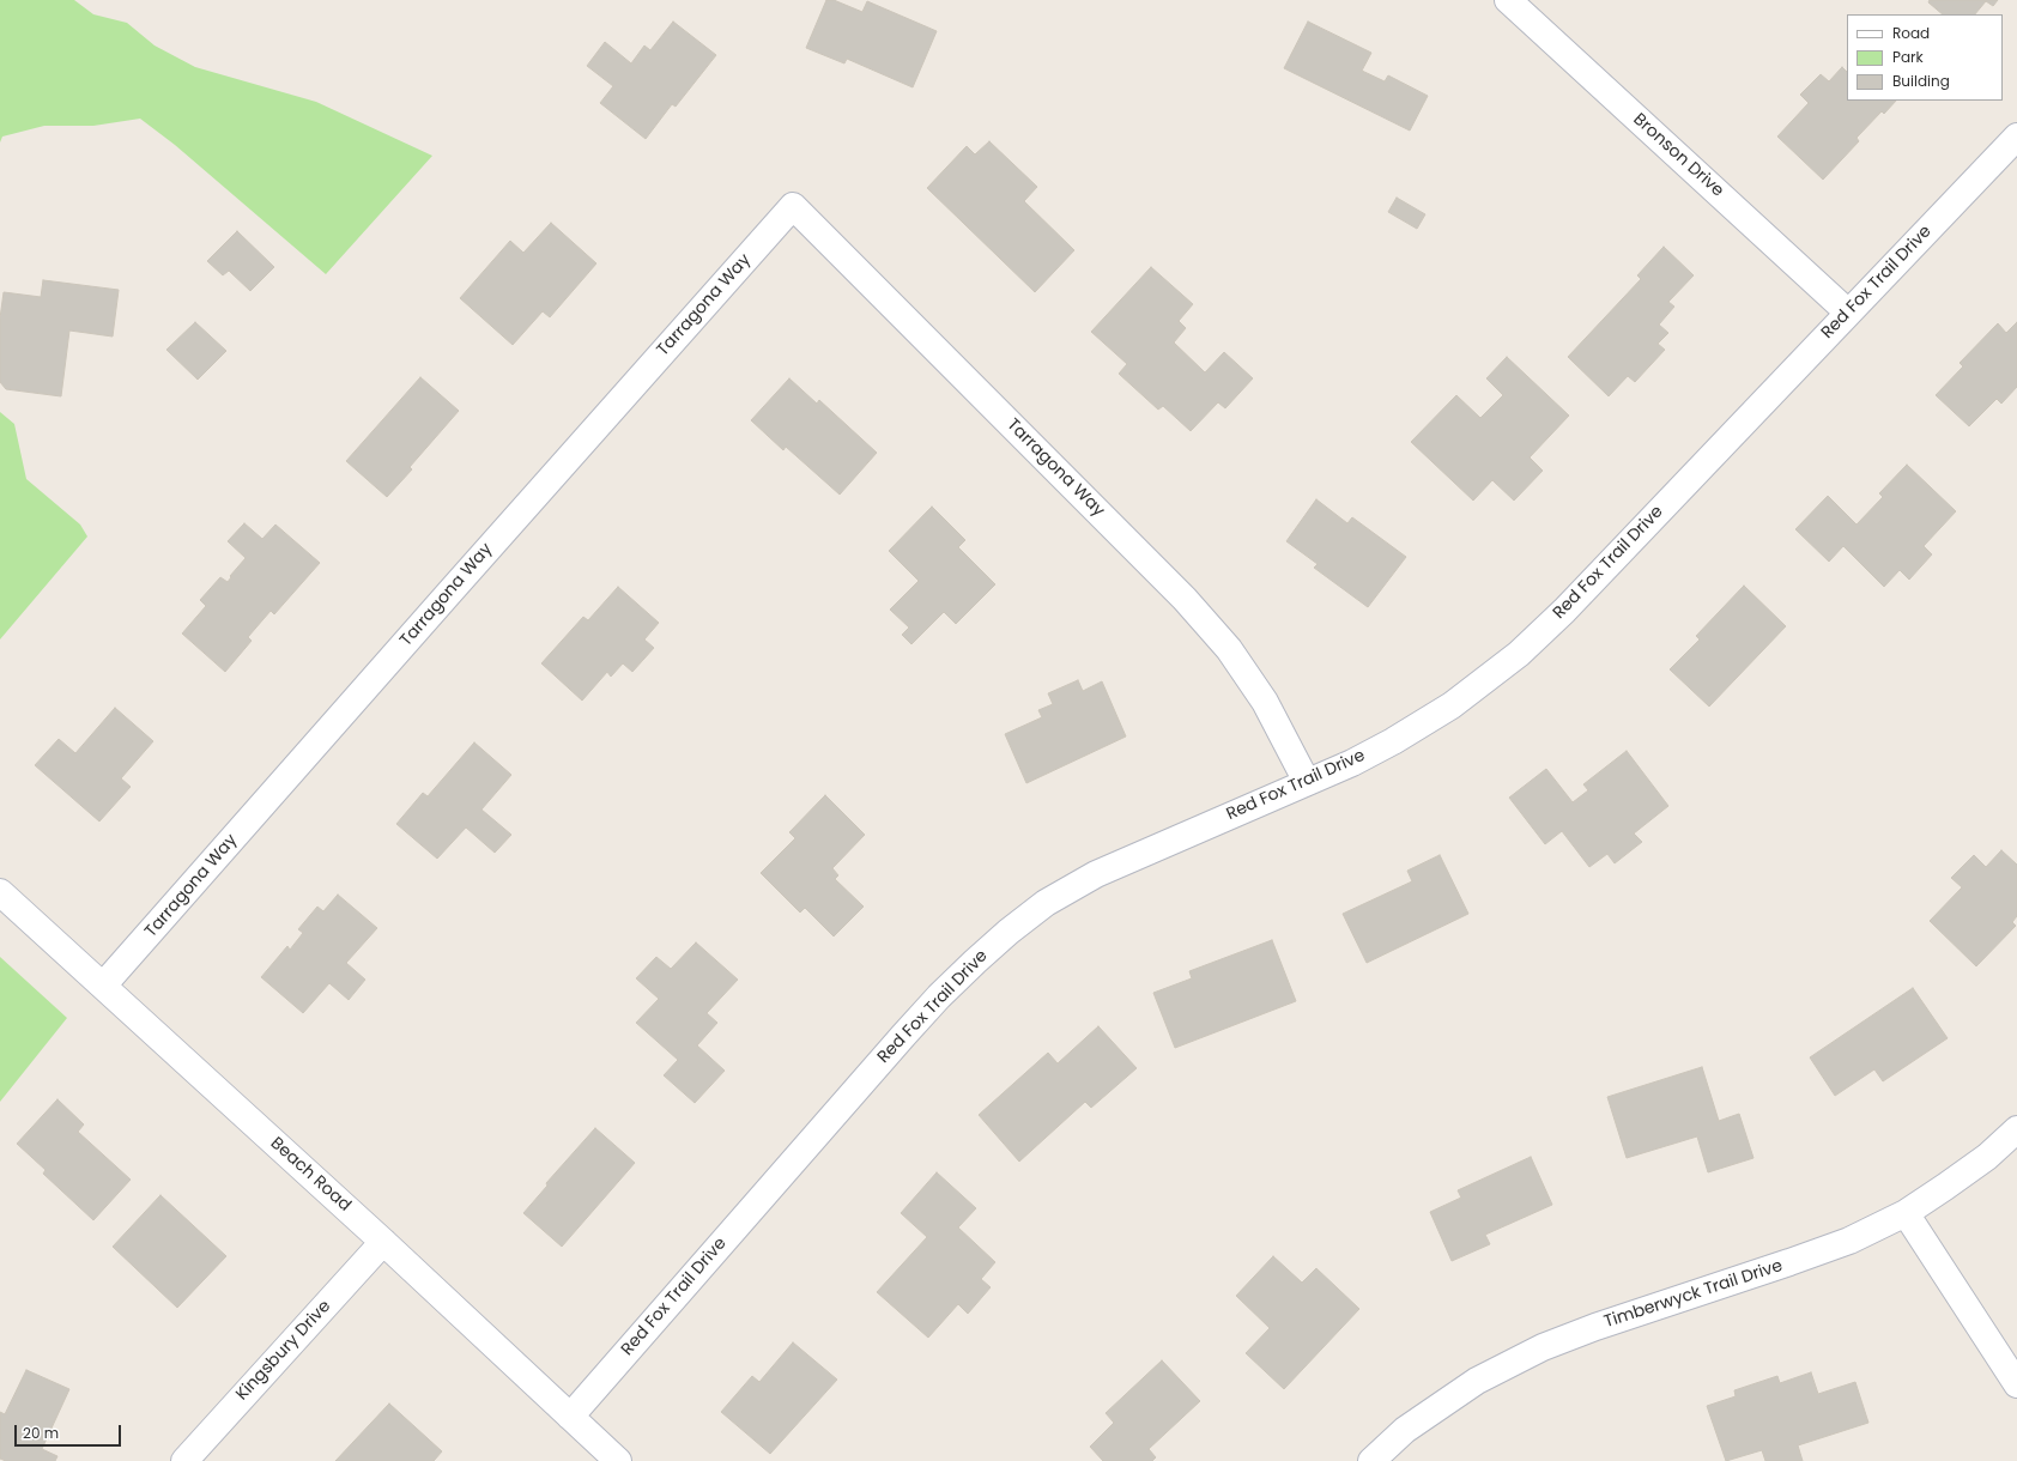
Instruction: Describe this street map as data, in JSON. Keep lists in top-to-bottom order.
{
  "streets": {
    "street": [
      "Bronson Drive",
      "Red Fox Trail Drive",
      "Tarragona Way",
      "Beach Road",
      "Timberwyck Trail Drive",
      "Kingsbury Drive"
    ]
  },
  "crossings": [
    ["Bronson Drive", "Red Fox Trail Drive"],
    ["Red Fox Trail Drive", "Tarragona Way"],
    ["Red Fox Trail Drive", "Beach Road"],
    ["Tarragona Way", "Beach Road"],
    ["Beach Road", "Kingsbury Drive"]
  ],
  "legend": ["Road", "Park", "Building"],
  "scale_bar": "20 m"
}
